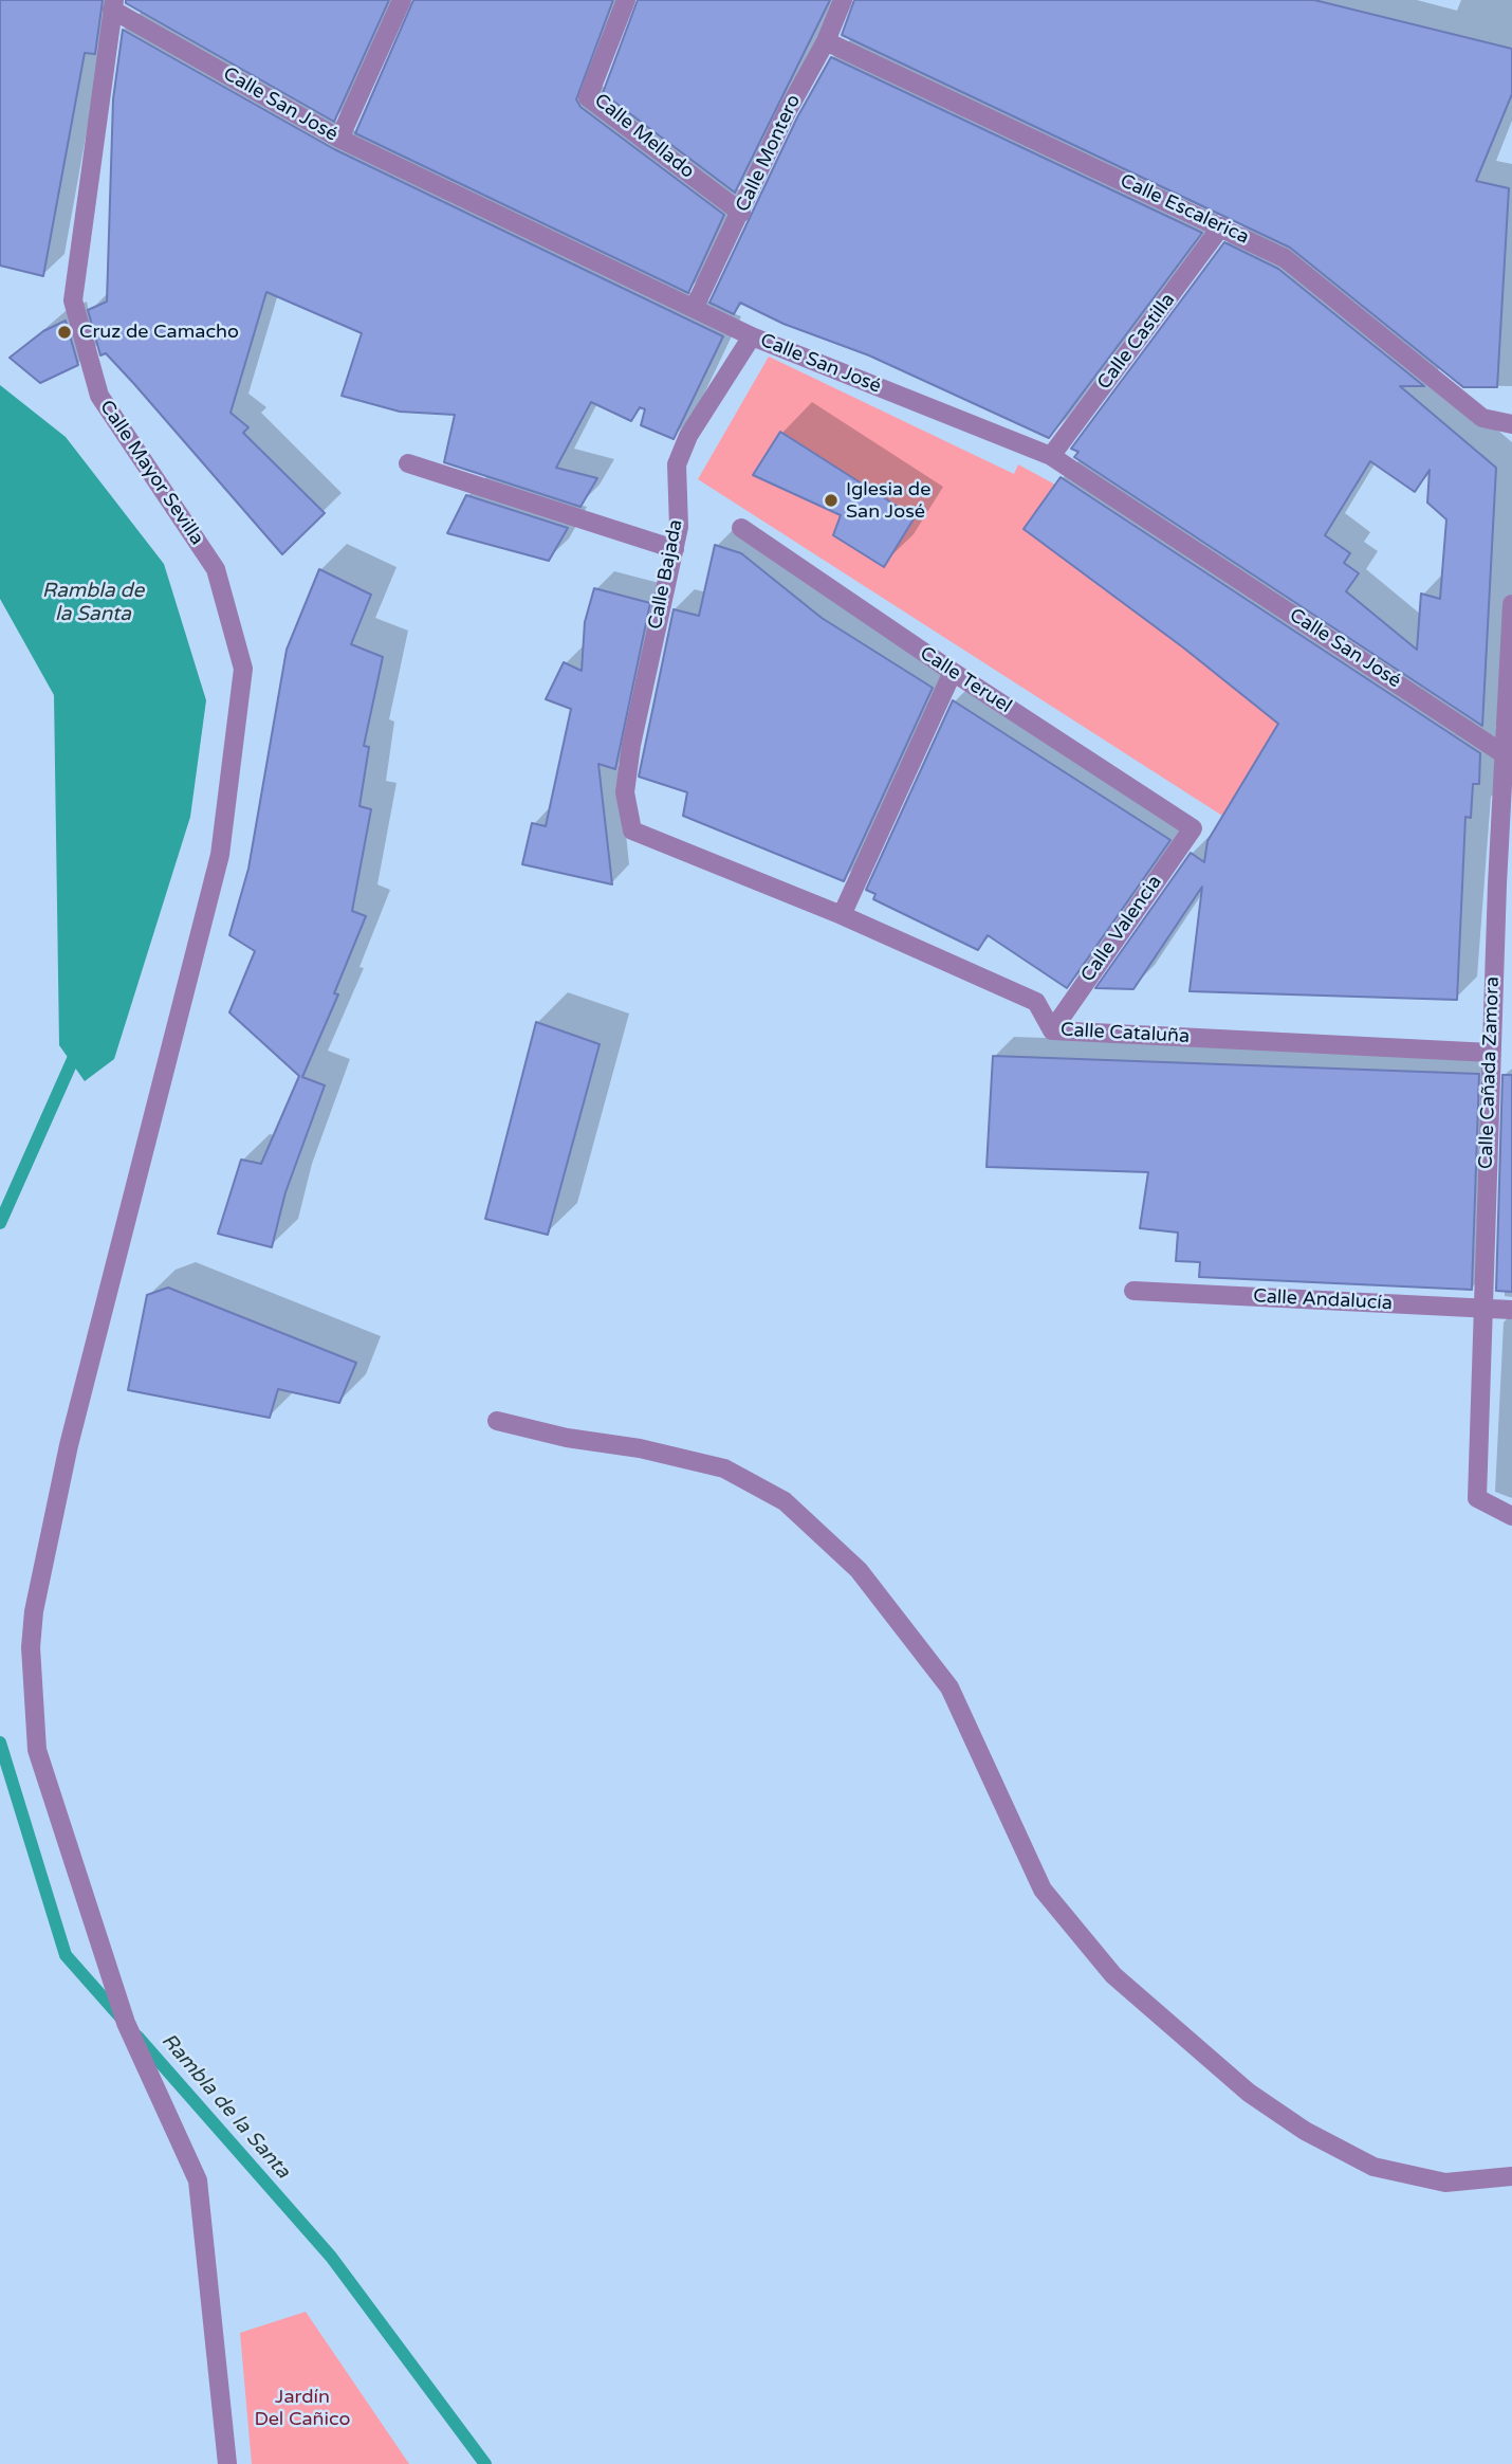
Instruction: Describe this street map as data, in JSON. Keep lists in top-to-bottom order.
{
  "streets": {
    "street": [
      "Calle San José",
      "Calle Mellado",
      "Calle Montero",
      "Calle Escalerica",
      "Calle Castilla",
      "Calle Mayor Sevilla",
      "Calle Bajada",
      "Calle Teruel",
      "Calle Valencia",
      "Calle Cataluña",
      "Calle Cañada Zamora",
      "Calle Andalucía"
    ]
  },
  "crossings": [
    ["Calle San José", "Calle Montero"],
    ["Calle San José", "Calle Castilla"],
    ["Calle San José", "Calle Mayor Sevilla"],
    ["Calle San José", "Calle Bajada"],
    ["Calle San José", "Calle Cañada Zamora"],
    ["Calle Mellado", "Calle Montero"],
    ["Calle Montero", "Calle Escalerica"],
    ["Calle Escalerica", "Calle Castilla"],
    ["Calle Bajada", "Calle Cataluña"],
    ["Calle Teruel", "Calle Valencia"],
    ["Calle Valencia", "Calle Cataluña"],
    ["Calle Cataluña", "Calle Cañada Zamora"],
    ["Calle Cañada Zamora", "Calle Andalucía"]
  ],
  "water": ["Rambla de la Santa"],
  "parks": ["Jardín Del Cañico"],
  "places": ["Cruz de Camacho", "Iglesia de San José"]
}
